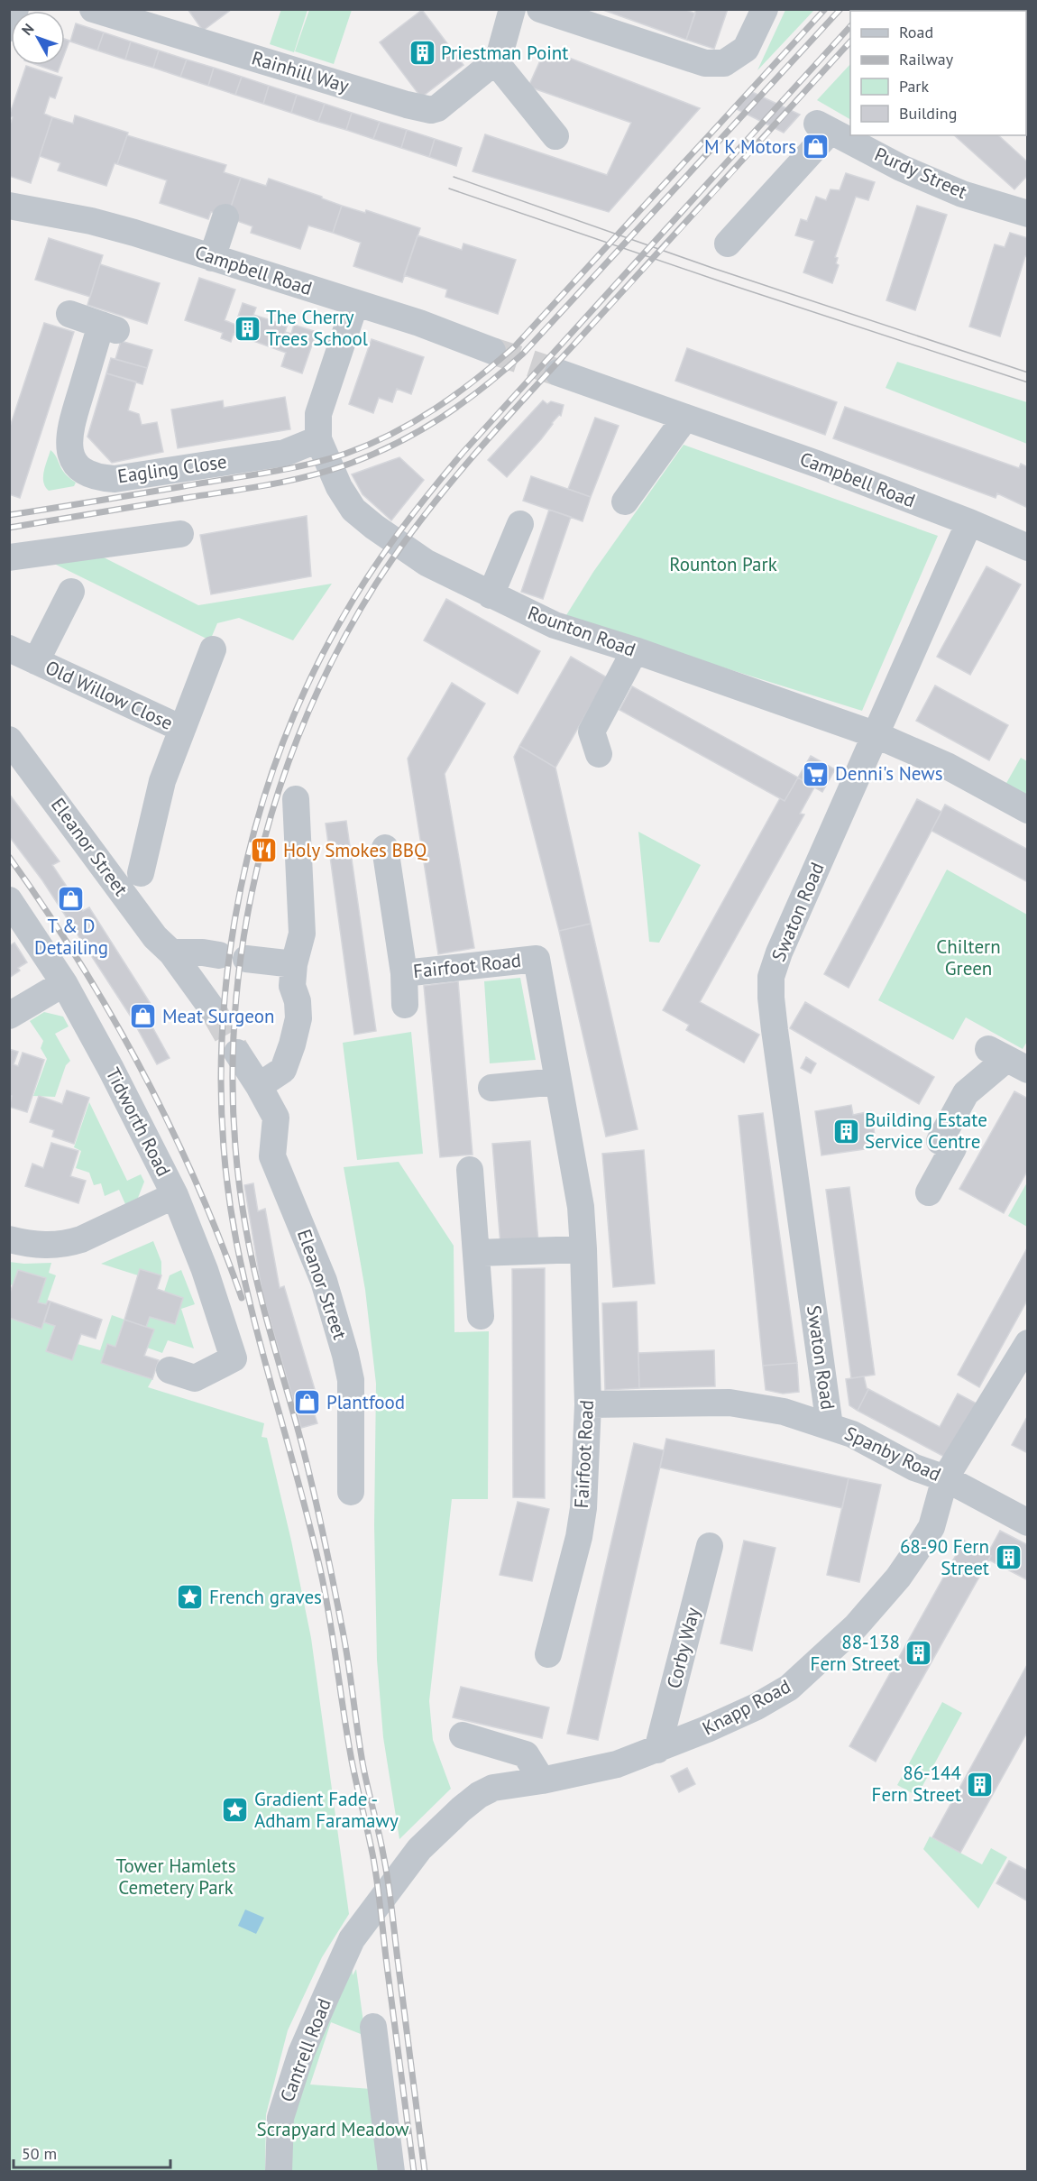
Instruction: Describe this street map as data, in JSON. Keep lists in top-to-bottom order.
{
  "streets": {
    "street": [
      "Rainhill Way",
      "Purdy Street",
      "Campbell Road",
      "Eagling Close",
      "Rounton Road",
      "Old Willow Close",
      "Eleanor Street",
      "Swaton Road",
      "Fairfoot Road",
      "Tidworth Road",
      "Spanby Road",
      "Corby Way",
      "Knapp Road",
      "Cantrell Road"
    ]
  },
  "crossings": [
    ["Campbell Road", "Rounton Road"],
    ["Campbell Road", "Swaton Road"],
    ["Eagling Close", "Rounton Road"],
    ["Rounton Road", "Swaton Road"],
    ["Swaton Road", "Spanby Road"],
    ["Fairfoot Road", "Spanby Road"],
    ["Spanby Road", "Knapp Road"],
    ["Corby Way", "Knapp Road"],
    ["Knapp Road", "Cantrell Road"]
  ],
  "parks": [
    "Rounton Park",
    "Chiltern Green",
    "Tower Hamlets Cemetery Park",
    "Scrapyard Meadow"
  ],
  "places": {
    "building": [
      "Priestman Point",
      "The Cherry Trees School",
      "Building Estate Service Centre",
      "68-90 Fern Street",
      "88-138 Fern Street",
      "86-144 Fern Street"
    ],
    "shop": [
      "M K Motors",
      "T & D Detailing",
      "Meat Surgeon",
      "Plantfood"
    ],
    "supermarket": ["Denni's News"],
    "restaurant": ["Holy Smokes BBQ"],
    "place": ["French graves", "Gradient Fade - Adham Faramawy"]
  },
  "legend": [
    "Road",
    "Railway",
    "Park",
    "Building"
  ],
  "scale_bar": "50 m",
  "north": "top left"
}
